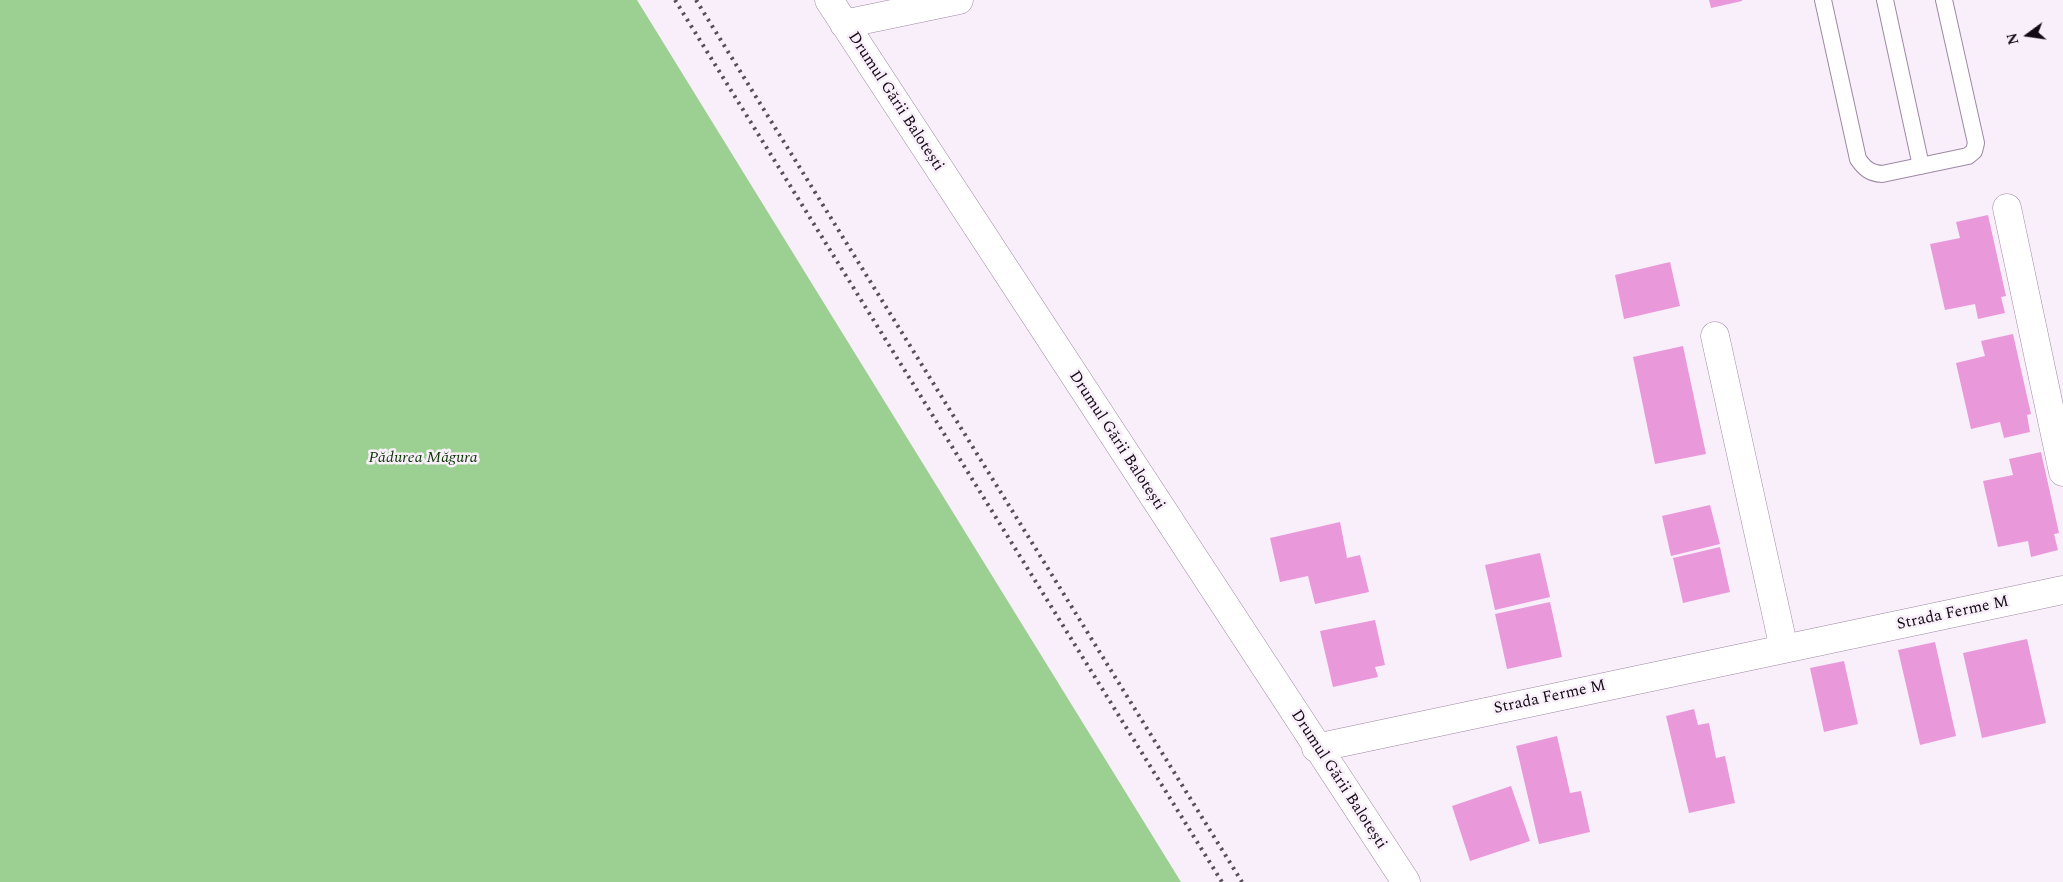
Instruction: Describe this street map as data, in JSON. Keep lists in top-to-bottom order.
{
  "streets": {
    "street": ["Drumul Gării Balotești", "Strada Ferme M"]
  },
  "crossings": [
    ["Drumul Gării Balotești", "Strada Ferme M"]
  ],
  "parks": ["Pădurea Măgura"],
  "north": "left"
}
